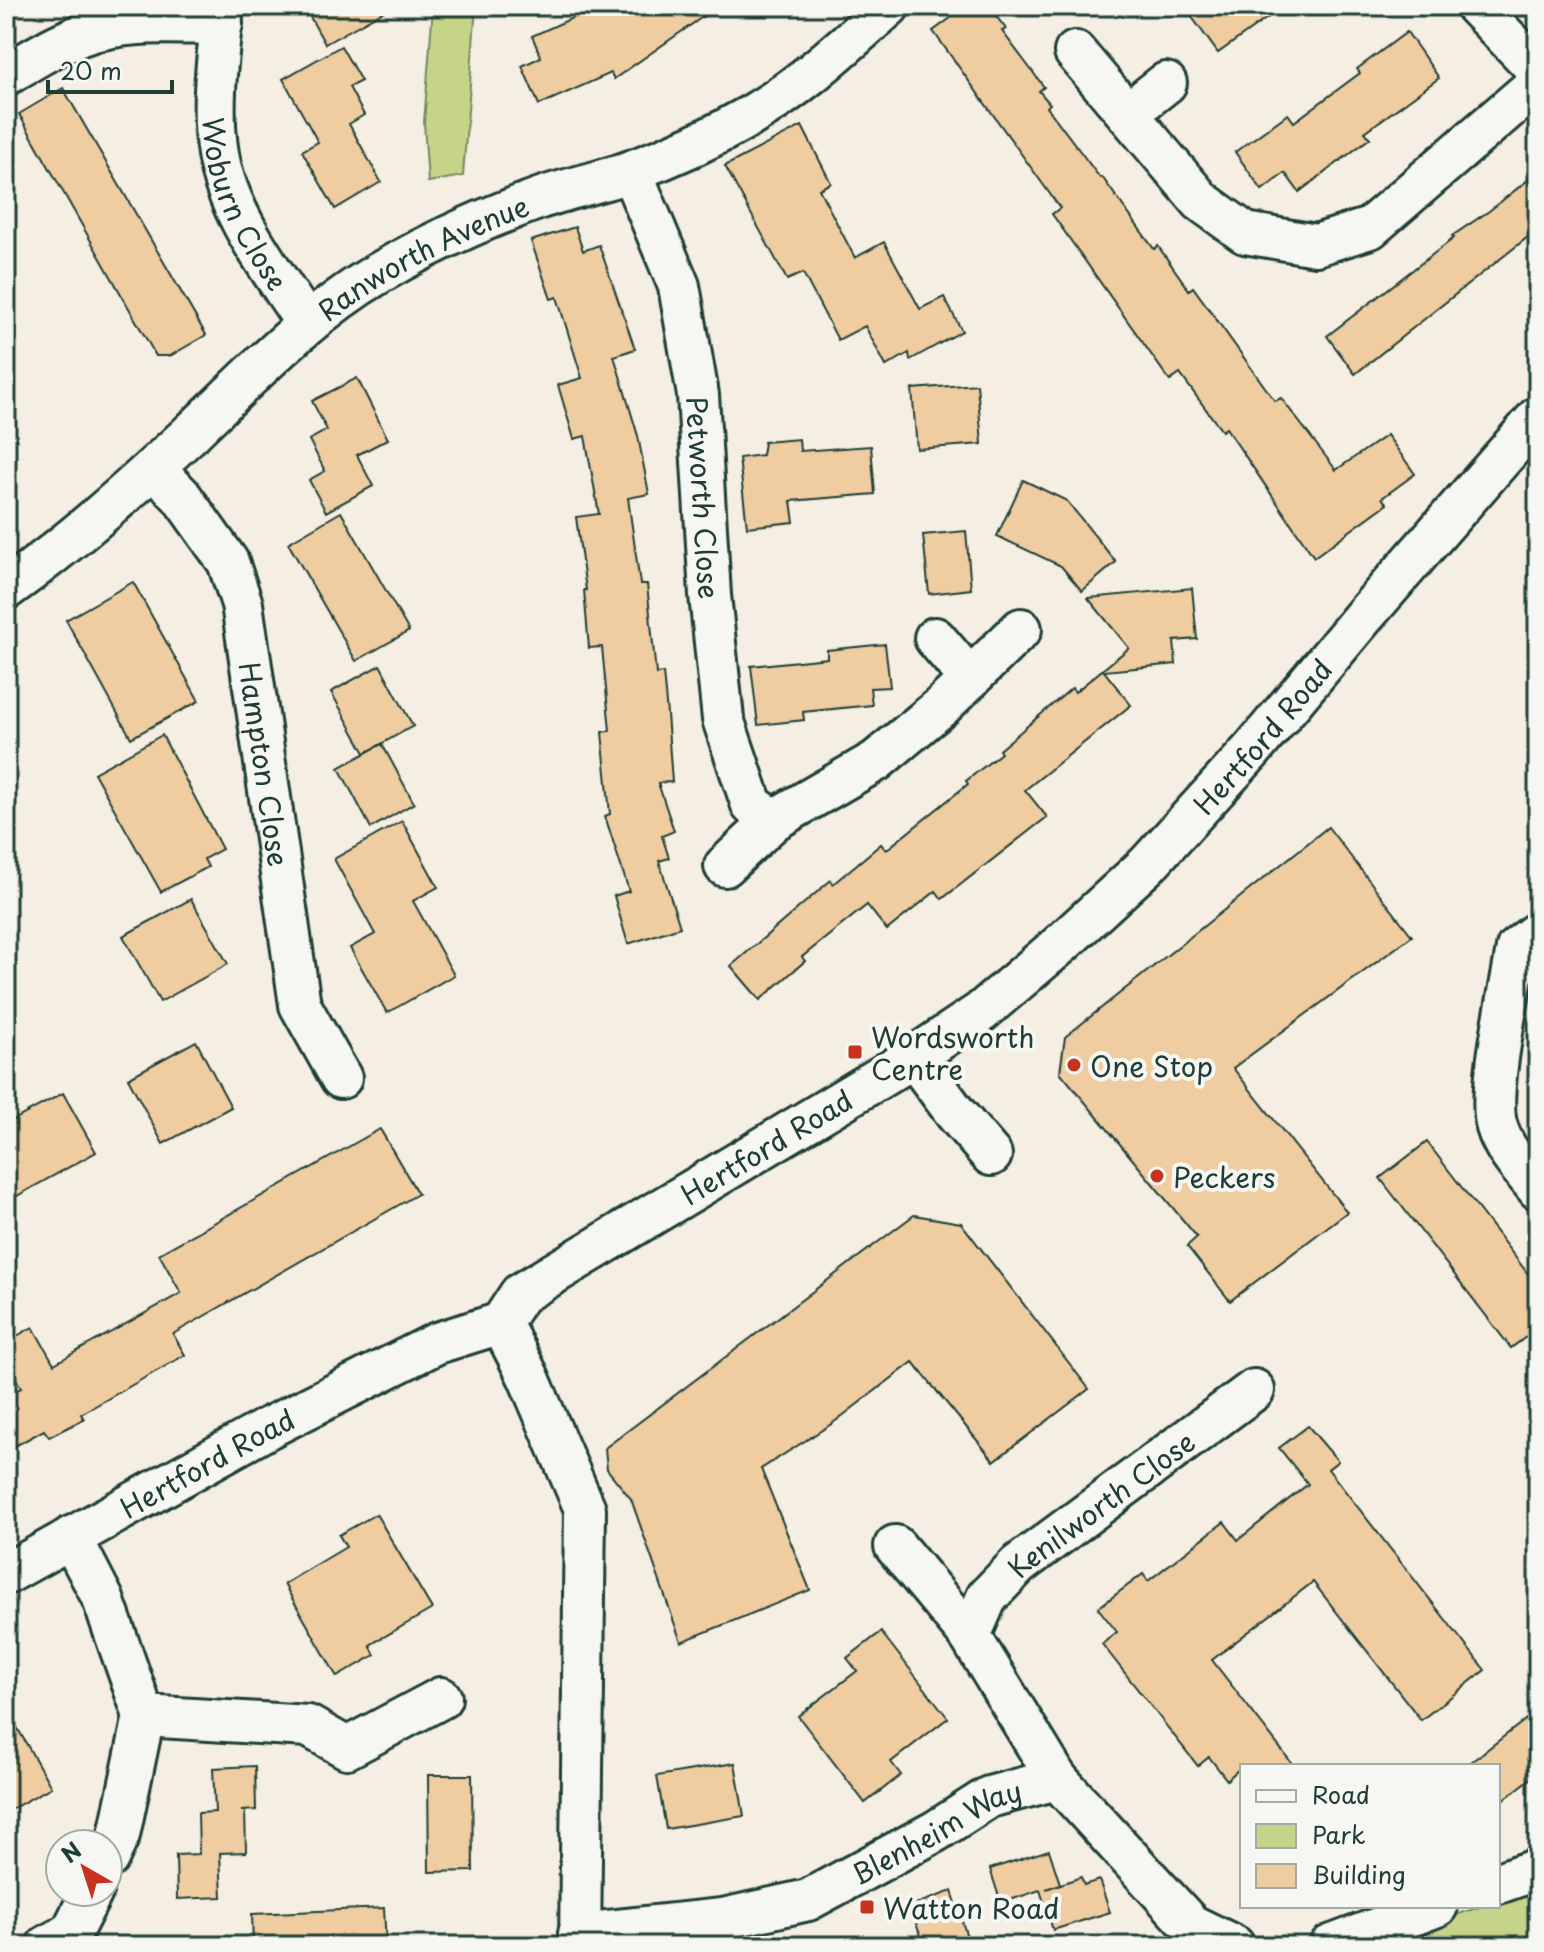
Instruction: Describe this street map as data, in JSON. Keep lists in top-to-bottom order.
{
  "streets": {
    "street": [
      "Woburn Close",
      "Ranworth Avenue",
      "Petworth Close",
      "Hertford Road",
      "Hampton Close",
      "Kenilworth Close",
      "Blenheim Way"
    ]
  },
  "crossings": [
    ["Woburn Close", "Ranworth Avenue"],
    ["Ranworth Avenue", "Petworth Close"],
    ["Ranworth Avenue", "Hampton Close"]
  ],
  "places": {
    "transit": ["Wordsworth Centre", "Watton Road"],
    "other": ["One Stop", "Peckers"]
  },
  "legend": ["Road", "Park", "Building"],
  "scale_bar": "20 m",
  "north": "top left"
}
